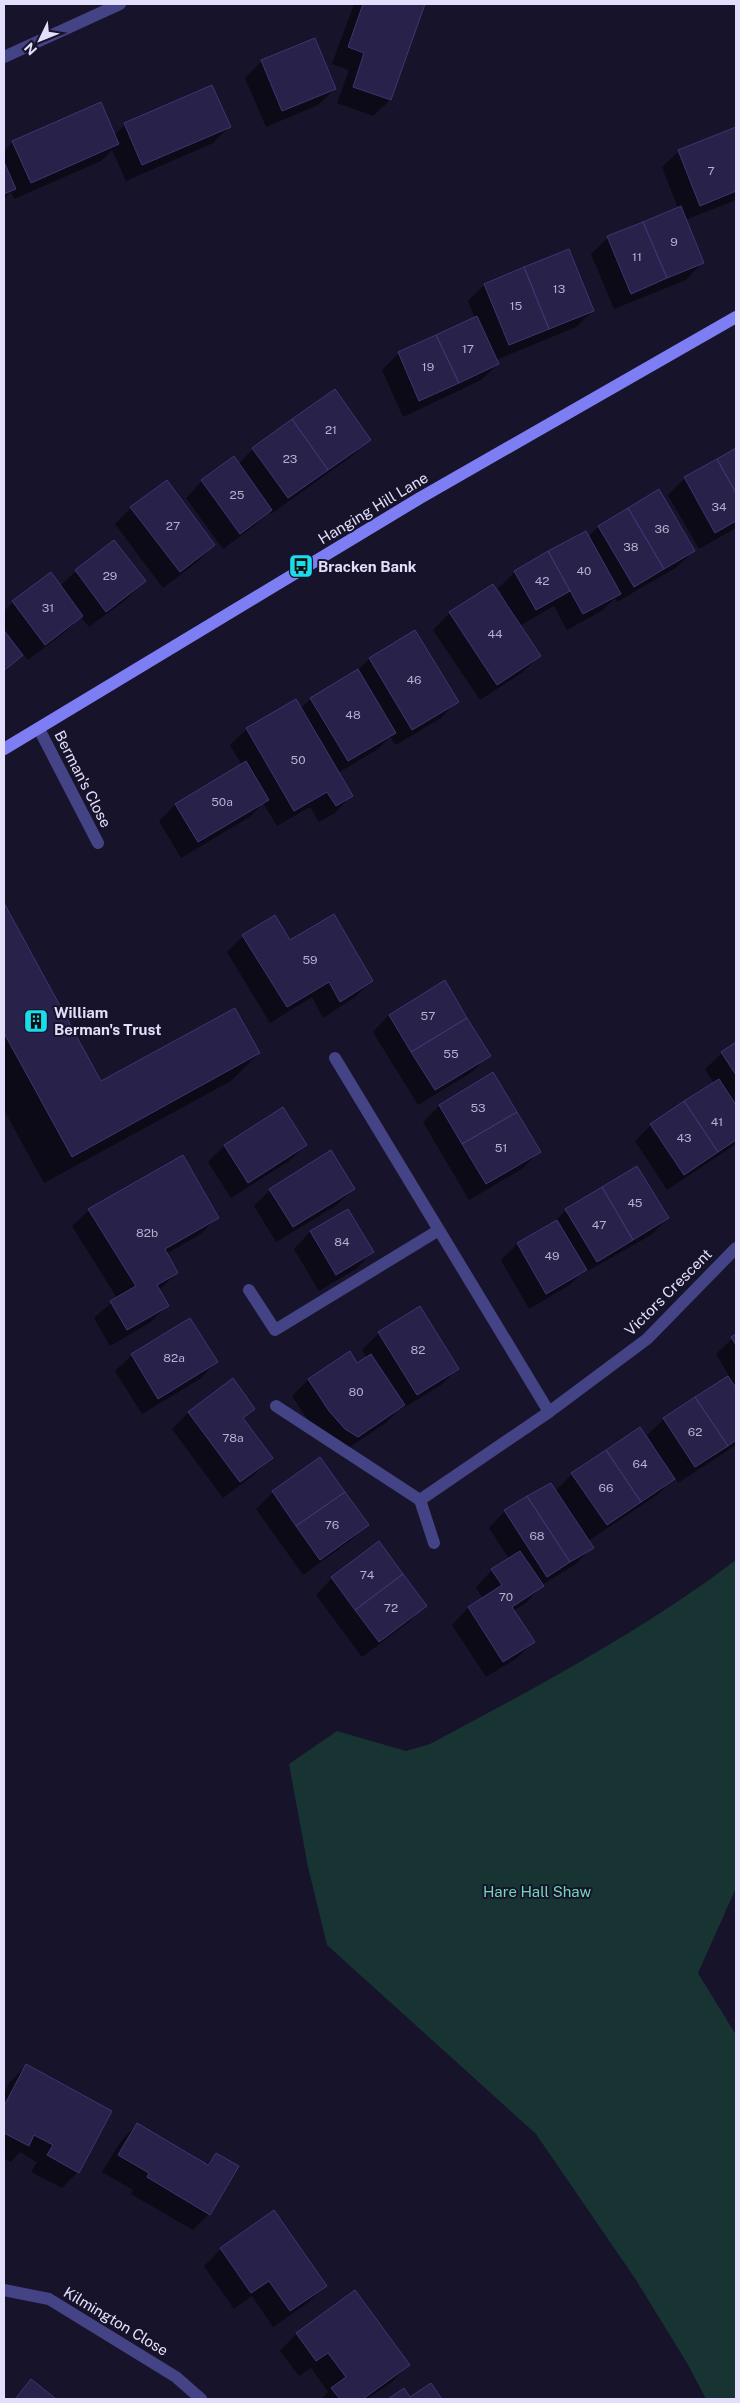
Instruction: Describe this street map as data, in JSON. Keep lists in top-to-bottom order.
{
  "streets": {
    "street": [
      "Hanging Hill Lane",
      "Berman's Close",
      "Victors Crescent",
      "Kilmington Close"
    ]
  },
  "crossings": [
    ["Hanging Hill Lane", "Berman's Close"]
  ],
  "parks": ["Hare Hall Shaw"],
  "places": {
    "bus stop": ["Bracken Bank"],
    "building": ["William Berman's Trust"]
  },
  "house_numbers": [
    "7",
    "9",
    "11",
    "13",
    "15",
    "17",
    "19",
    "21",
    "23",
    "25",
    "34",
    "27",
    "36",
    "38",
    "40",
    "29",
    "42",
    "31",
    "44",
    "46",
    "48",
    "50",
    "50a",
    "59",
    "57",
    "55",
    "53",
    "41",
    "43",
    "51",
    "45",
    "47",
    "82b",
    "84",
    "49",
    "82",
    "82a",
    "80",
    "62",
    "78a",
    "64",
    "66",
    "76",
    "68",
    "74",
    "70",
    "72"
  ],
  "north": "bottom left"
}
